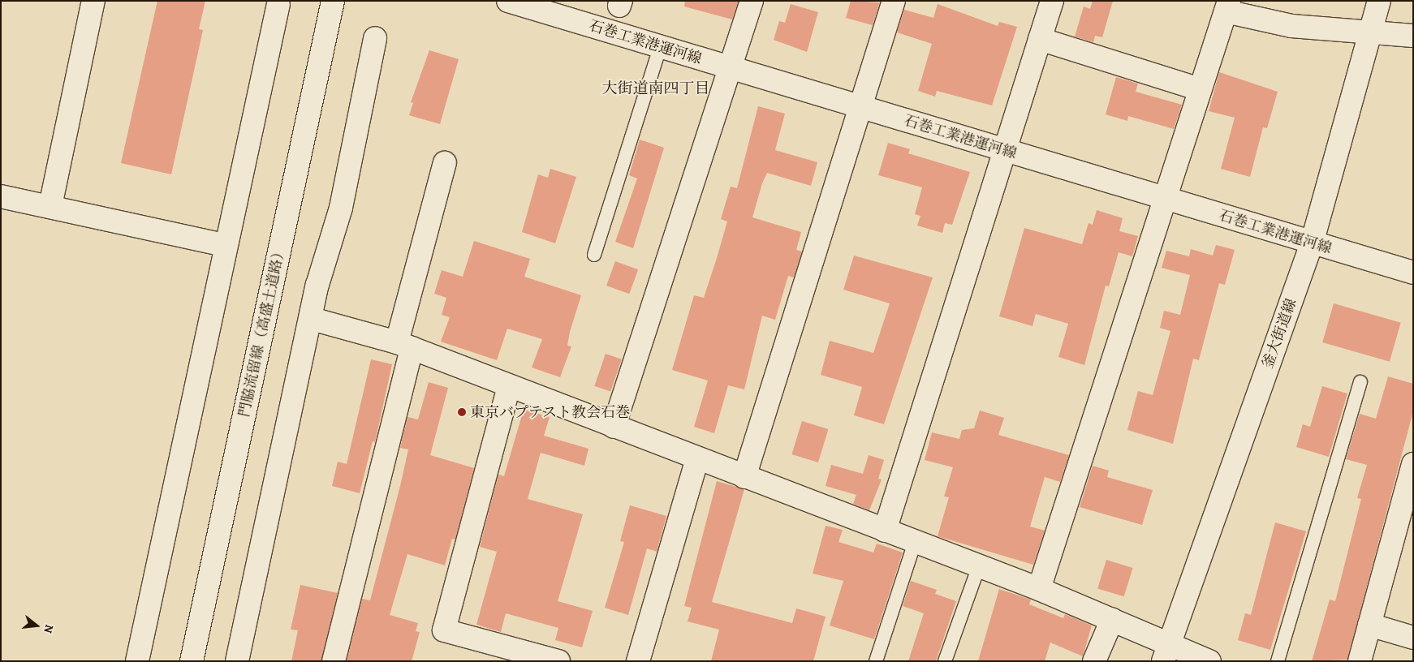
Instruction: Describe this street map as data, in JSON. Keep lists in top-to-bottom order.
{
  "streets": {
    "street": ["石巻工業港運河線", "門脇流留線（高盛土道路）", "釜大街道線"]
  },
  "crossings": [
    ["石巻工業港運河線", "釜大街道線"]
  ],
  "districts": ["大街道南四丁目"],
  "places": ["東京バプテスト教会石巻"],
  "north": "right"
}
